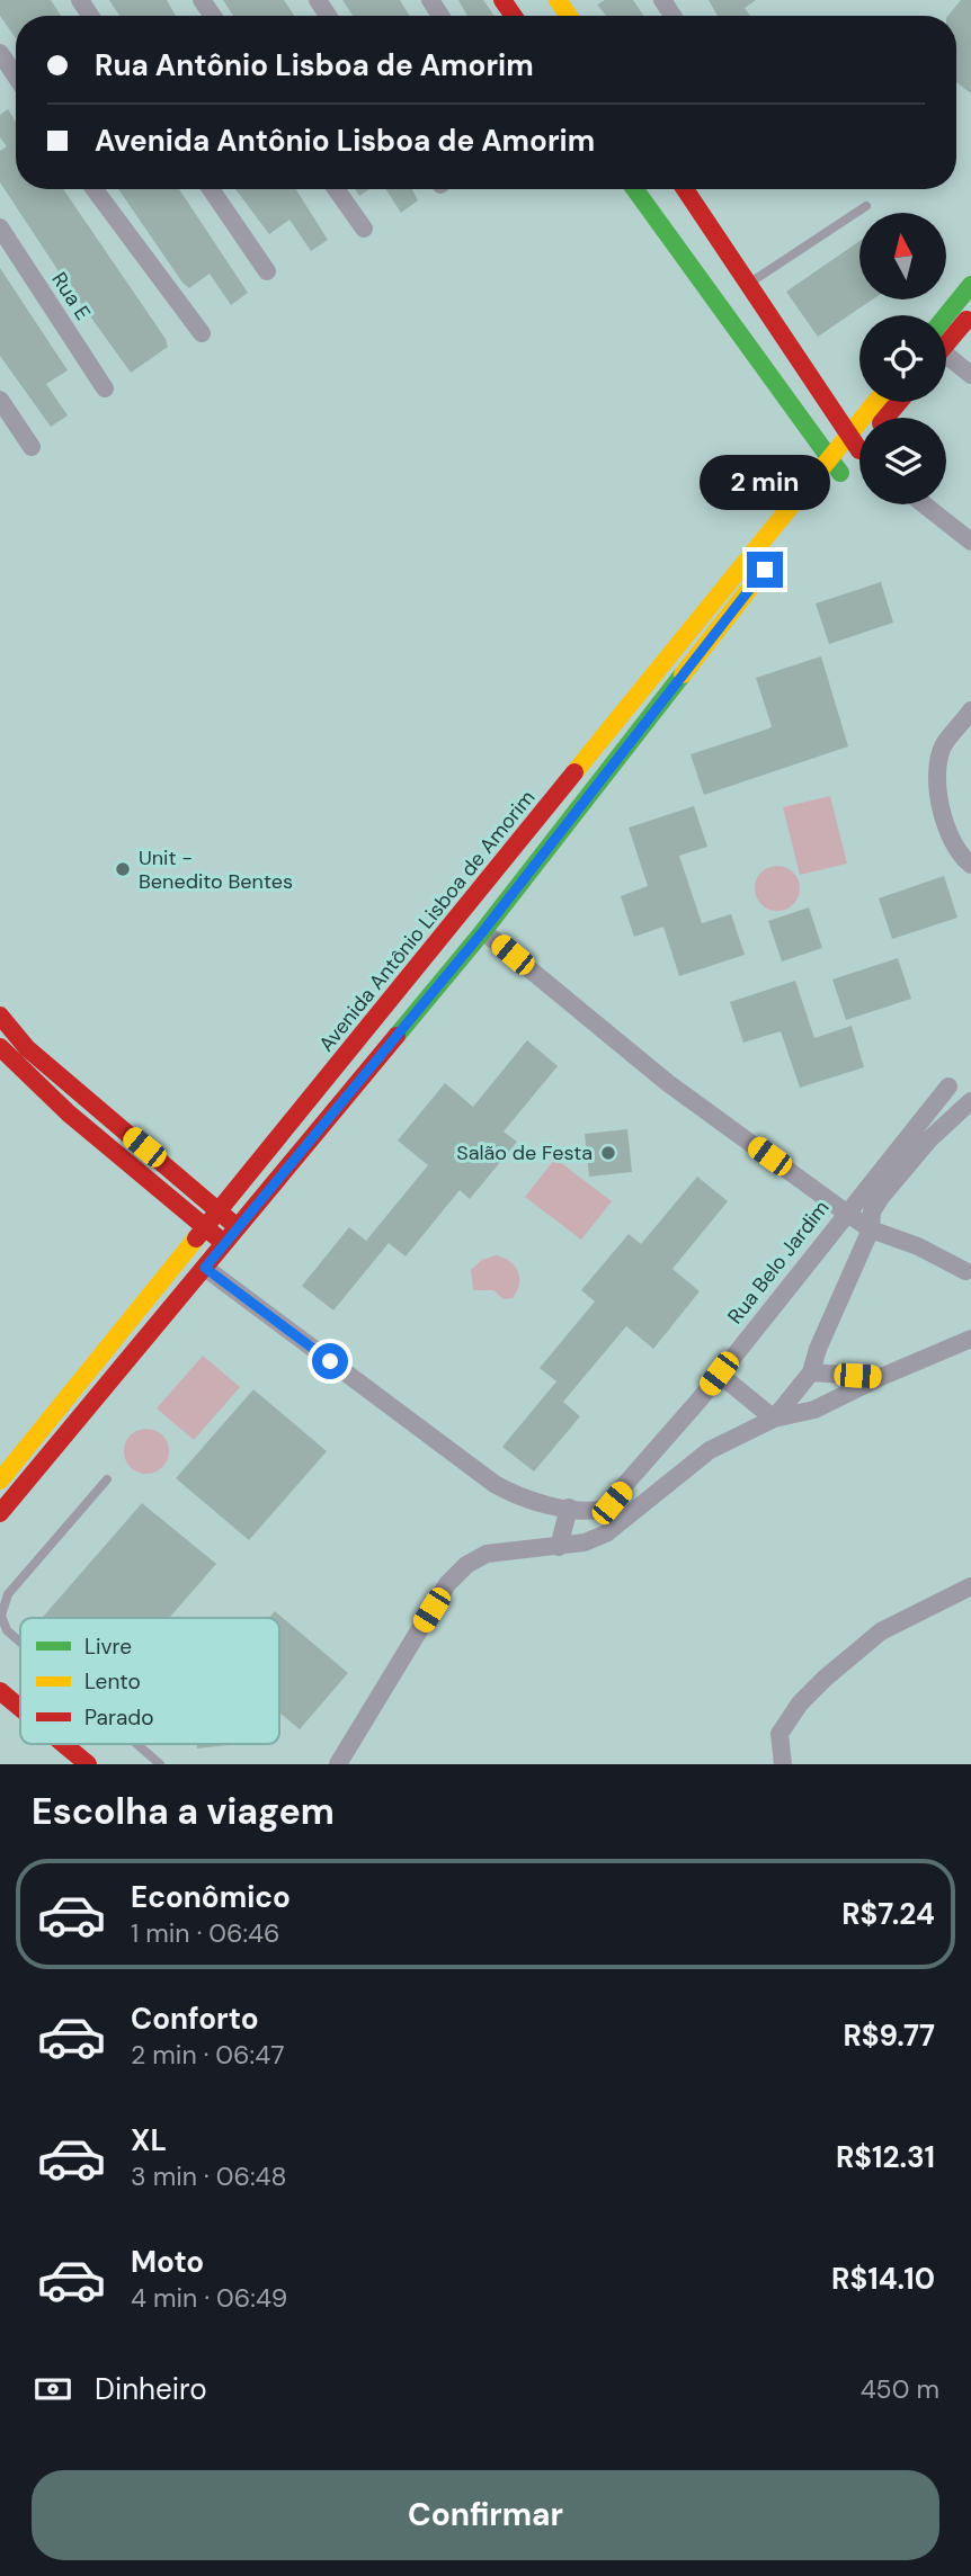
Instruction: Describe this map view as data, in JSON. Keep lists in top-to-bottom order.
{
  "streets": {
    "main road": ["Avenida Antônio Lisboa de Amorim"],
    "street": ["Rua E", "Rua Belo Jardim"]
  },
  "places": ["Unit - Benedito Bentes", "Salão de Festa"],
  "legend": ["Livre", "Lento", "Parado"],
  "north": "top",
  "page": {
    "banner": ["Rua Antônio Lisboa de Amorim", "Avenida Antônio Lisboa de Amorim"],
    "bubble": "2 min",
    "heading": "Escolha a viagem",
    "list": [
      {
        "name": "Econômico",
        "note": "1 min · 06:46",
        "value": "R$7.24"
      },
      {
        "name": "Conforto",
        "note": "2 min · 06:47",
        "value": "R$9.77"
      },
      {
        "name": "XL",
        "note": "3 min · 06:48",
        "value": "R$12.31"
      },
      {
        "name": "Moto",
        "note": "4 min · 06:49",
        "value": "R$14.10"
      }
    ],
    "pay": ["Dinheiro", "450 m"],
    "buttons": "Confirmar"
  }
}
